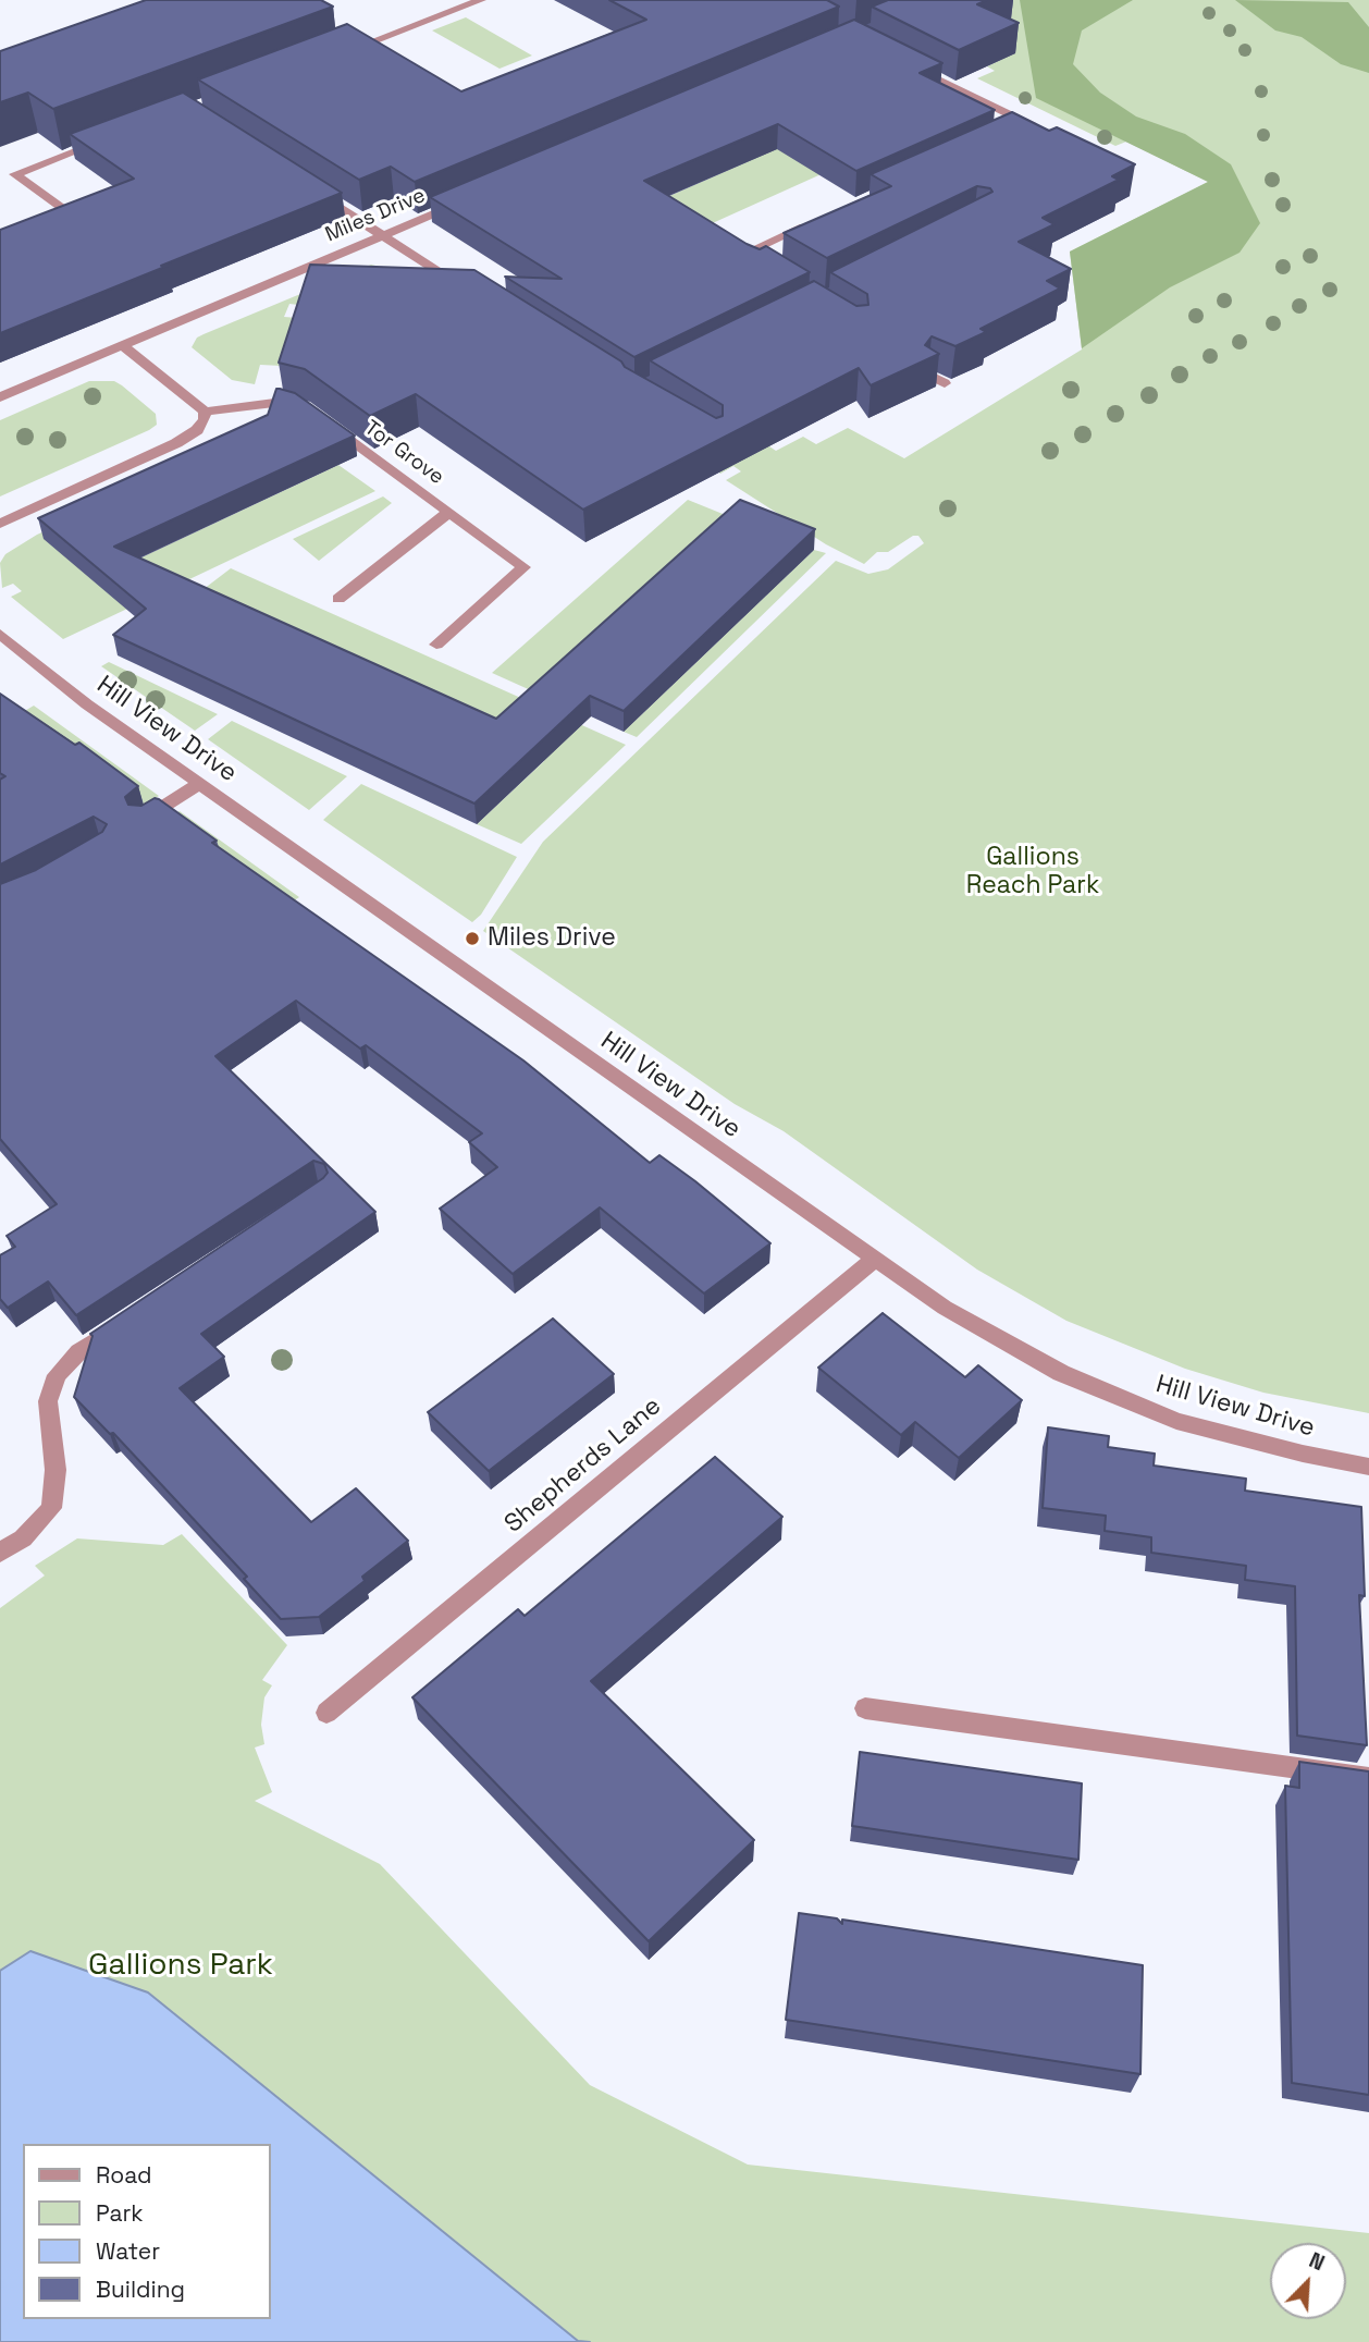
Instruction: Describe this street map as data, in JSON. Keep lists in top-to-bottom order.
{
  "streets": {
    "street": [
      "Miles Drive",
      "Tor Grove",
      "Hill View Drive",
      "Shepherds Lane"
    ]
  },
  "crossings": [
    ["Hill View Drive", "Shepherds Lane"]
  ],
  "parks": ["Gallions Reach Park", "Gallions Park"],
  "places": ["Miles Drive"],
  "legend": [
    "Road",
    "Park",
    "Water",
    "Building"
  ],
  "north": "top right"
}
